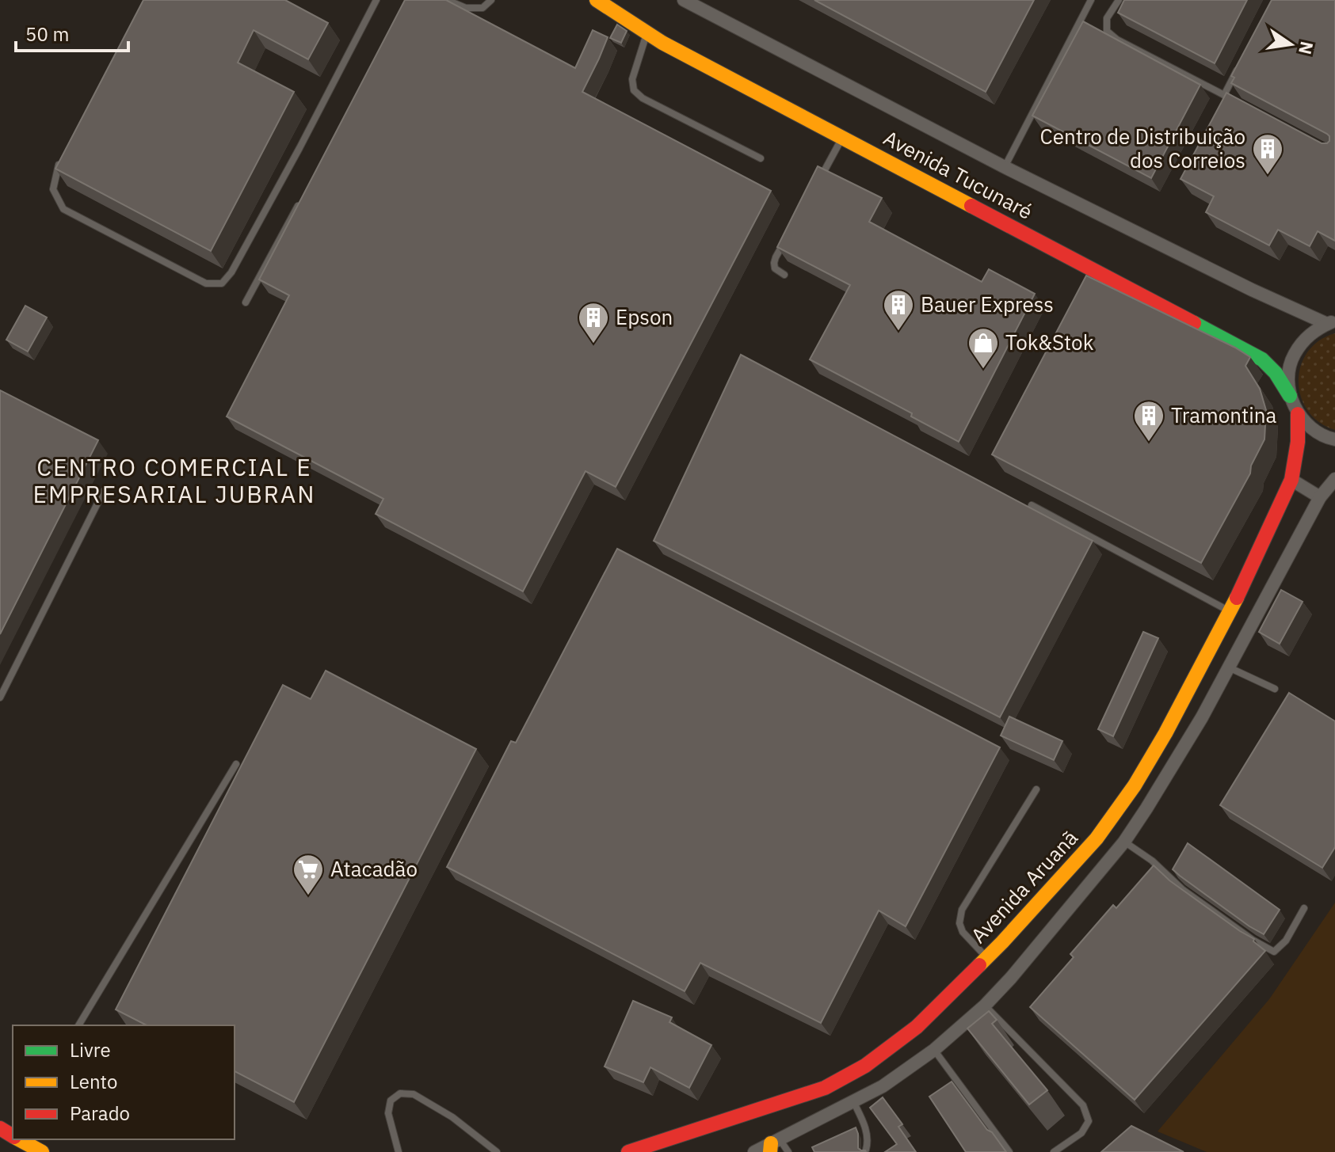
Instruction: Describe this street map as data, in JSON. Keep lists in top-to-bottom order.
{
  "streets": {
    "street": ["Avenida Tucunaré", "Avenida Aruanã"]
  },
  "districts": ["CENTRO COMERCIAL E EMPRESARIAL JUBRAN"],
  "places": {
    "building": [
      "Centro de Distribuição dos Correios",
      "Bauer Express",
      "Epson",
      "Tramontina"
    ],
    "shop": ["Tok&Stok"],
    "supermarket": ["Atacadão"]
  },
  "legend": ["Livre", "Lento", "Parado"],
  "scale_bar": "50 m",
  "north": "right"
}
